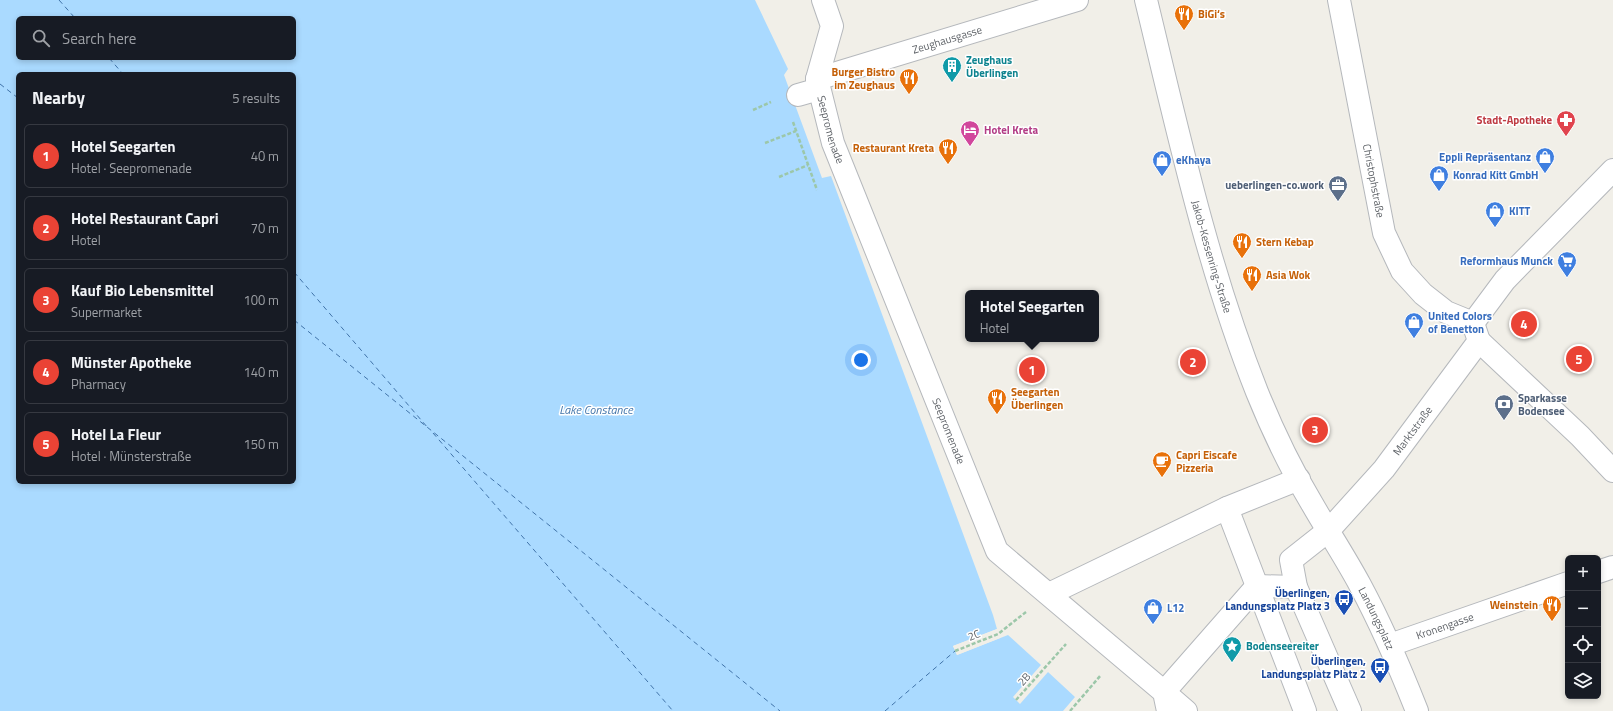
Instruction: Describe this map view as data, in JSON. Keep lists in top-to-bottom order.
{
  "streets": {
    "street": [
      "Zeughausgasse",
      "Seepromenade",
      "Christophstraße",
      "Jakob-Kessenring-Straße",
      "Marktstraße",
      "Landungsplatz",
      "Kronengasse"
    ],
    "path": ["2C", "2B"]
  },
  "crossings": [
    ["Zeughausgasse", "Seepromenade"],
    ["Seepromenade", "2C"],
    ["Christophstraße", "Marktstraße"],
    ["Jakob-Kessenring-Straße", "Landungsplatz"],
    ["Marktstraße", "Landungsplatz"],
    ["Landungsplatz", "Kronengasse"]
  ],
  "water": ["Lake Constance"],
  "places": {
    "restaurant": [
      "BiGi‘s",
      "Burger Bistro im Zeughaus",
      "Restaurant Kreta",
      "Stern Kebap",
      "Asia Wok",
      "Seegarten Überlingen",
      "Weinstein"
    ],
    "building": ["Zeughaus Überlingen"],
    "pharmacy": ["Stadt-Apotheke"],
    "hotel": ["Hotel Kreta"],
    "shop": [
      "Eppli Repräsentanz",
      "eKhaya",
      "Konrad Kitt GmbH",
      "KITT",
      "United Colors of Benetton",
      "L12"
    ],
    "office": ["ueberlingen-co.work"],
    "supermarket": ["Reformhaus Munck"],
    "bank": ["Sparkasse Bodensee"],
    "cafe": ["Capri Eiscafe Pizzeria"],
    "bus stop": ["Überlingen, Landungsplatz Platz 3", "Überlingen, Landungsplatz Platz 2"],
    "place": ["Bodenseereiter"]
  },
  "page": {
    "search": "Search here",
    "heading": ["Nearby", "5 results"],
    "list": [
      {
        "mark": "1",
        "name": "Hotel Seegarten",
        "note": "Hotel · Seepromenade",
        "value": "40 m"
      },
      {
        "mark": "2",
        "name": "Hotel Restaurant Capri",
        "note": "Hotel",
        "value": "70 m"
      },
      {
        "mark": "3",
        "name": "Kauf Bio Lebensmittel",
        "note": "Supermarket",
        "value": "100 m"
      },
      {
        "mark": "4",
        "name": "Münster Apotheke",
        "note": "Pharmacy",
        "value": "140 m"
      },
      {
        "mark": "5",
        "name": "Hotel La Fleur",
        "note": "Hotel · Münsterstraße",
        "value": "150 m"
      }
    ],
    "popup": ["Hotel Seegarten", "Hotel"],
    "pins": [
      "4",
      "5",
      "2",
      "1",
      "3"
    ],
    "map_buttons": ["+", "−"]
  }
}
